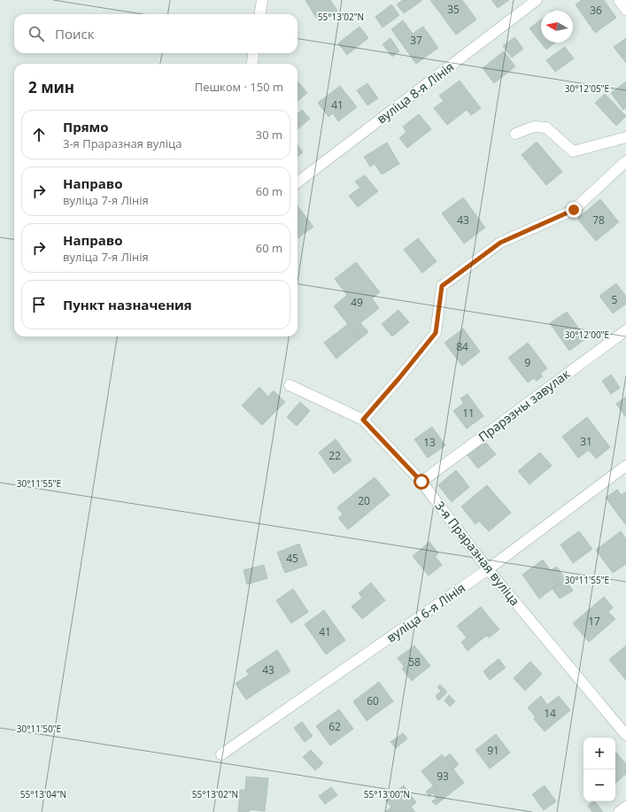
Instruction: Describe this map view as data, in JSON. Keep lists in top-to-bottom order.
{
  "streets": {
    "street": [
      "вуліца 8-я Лінія",
      "Прарэзны завулак",
      "3-я Праразная вуліца",
      "вуліца 6-я Лінія"
    ]
  },
  "crossings": [
    ["Прарэзны завулак", "3-я Праразная вуліца"],
    ["3-я Праразная вуліца", "вуліца 6-я Лінія"]
  ],
  "house_numbers": [
    "35",
    "36",
    "37",
    "41",
    "43",
    "78",
    "5",
    "49",
    "84",
    "9",
    "11",
    "31",
    "13",
    "22",
    "20",
    "45",
    "17",
    "41",
    "58",
    "43",
    "60",
    "14",
    "62",
    "91",
    "93"
  ],
  "north": "left",
  "page": {
    "search": "Поиск",
    "heading": ["2 мин", "Пешком · 150 m"],
    "list": [
      ["Прямо", "3-я Праразная вуліца", "30 m"],
      ["Направо", "вуліца 7-я Лінія", "60 m"],
      ["Направо", "вуліца 7-я Лінія", "60 m"],
      "Пункт назначения"
    ],
    "map_buttons": ["+", "−"]
  },
  "coordinates": [
    "55°13'02\"N",
    "30°12'05\"E",
    "30°12'00\"E",
    "30°11'55\"E",
    "30°11'50\"E",
    "55°13'04\"N",
    "55°13'00\"N"
  ]
}
